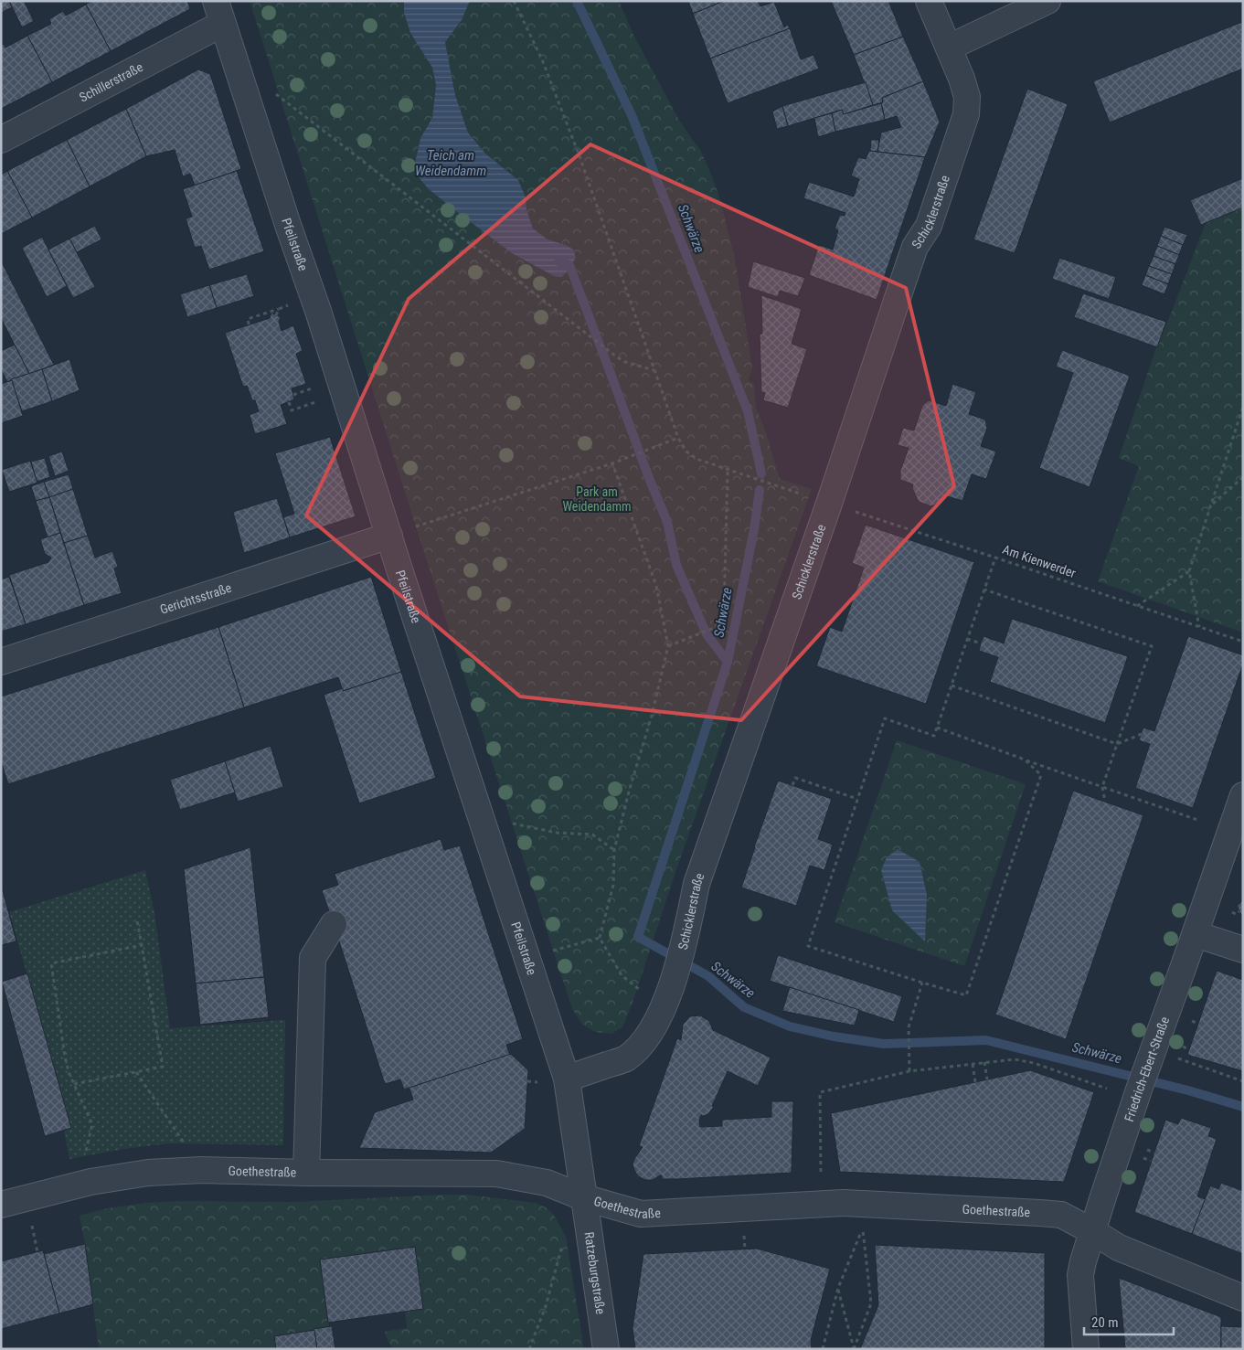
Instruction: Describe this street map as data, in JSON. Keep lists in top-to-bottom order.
{
  "streets": {
    "street": [
      "Schillerstraße",
      "Schicklerstraße",
      "Pfeilstraße",
      "Gerichtsstraße",
      "Friedrich-Ebert-Straße",
      "Goethestraße",
      "Ratzeburgstraße"
    ],
    "path": ["Am Kienwerder"]
  },
  "crossings": [
    ["Schillerstraße", "Pfeilstraße"],
    ["Schicklerstraße", "Pfeilstraße"],
    ["Schicklerstraße", "Am Kienwerder"],
    ["Pfeilstraße", "Gerichtsstraße"],
    ["Pfeilstraße", "Goethestraße"],
    ["Pfeilstraße", "Ratzeburgstraße"],
    ["Friedrich-Ebert-Straße", "Goethestraße"],
    ["Goethestraße", "Ratzeburgstraße"]
  ],
  "water": ["Teich am Weidendamm", "Schwärze"],
  "parks": ["Park am Weidendamm"],
  "scale_bar": "20 m"
}
